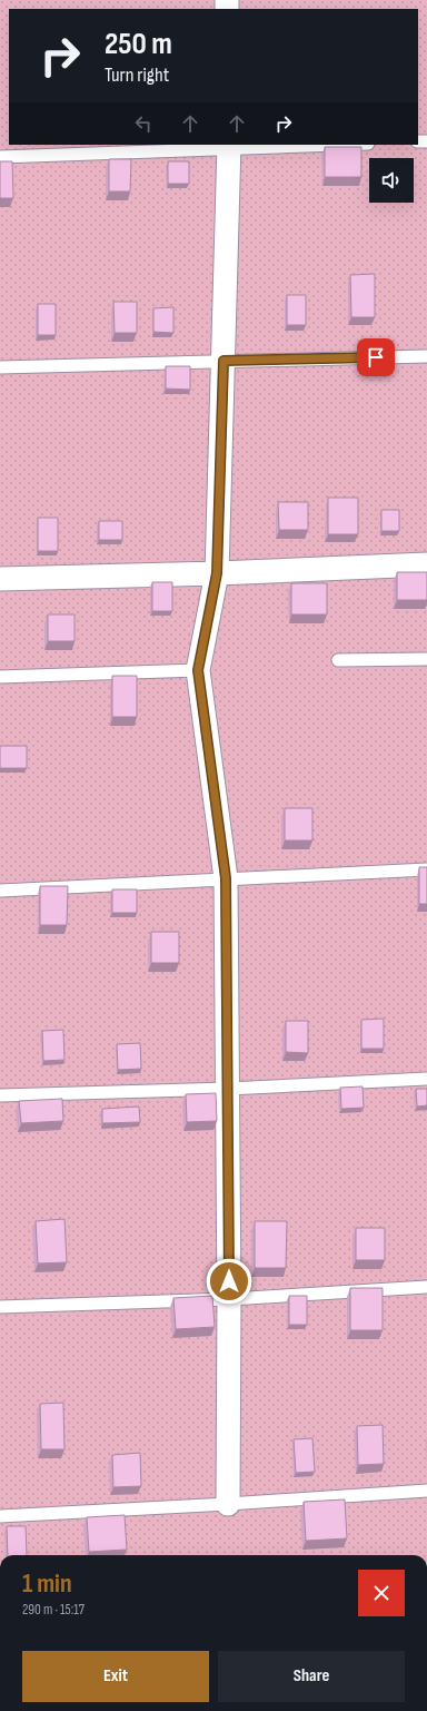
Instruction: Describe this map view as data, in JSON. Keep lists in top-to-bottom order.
{
  "page": {
    "turn": ["250 m", "Turn right"],
    "heading": ["1 min", "290 m · 15:17"],
    "buttons": ["Exit", "Share"]
  }
}
